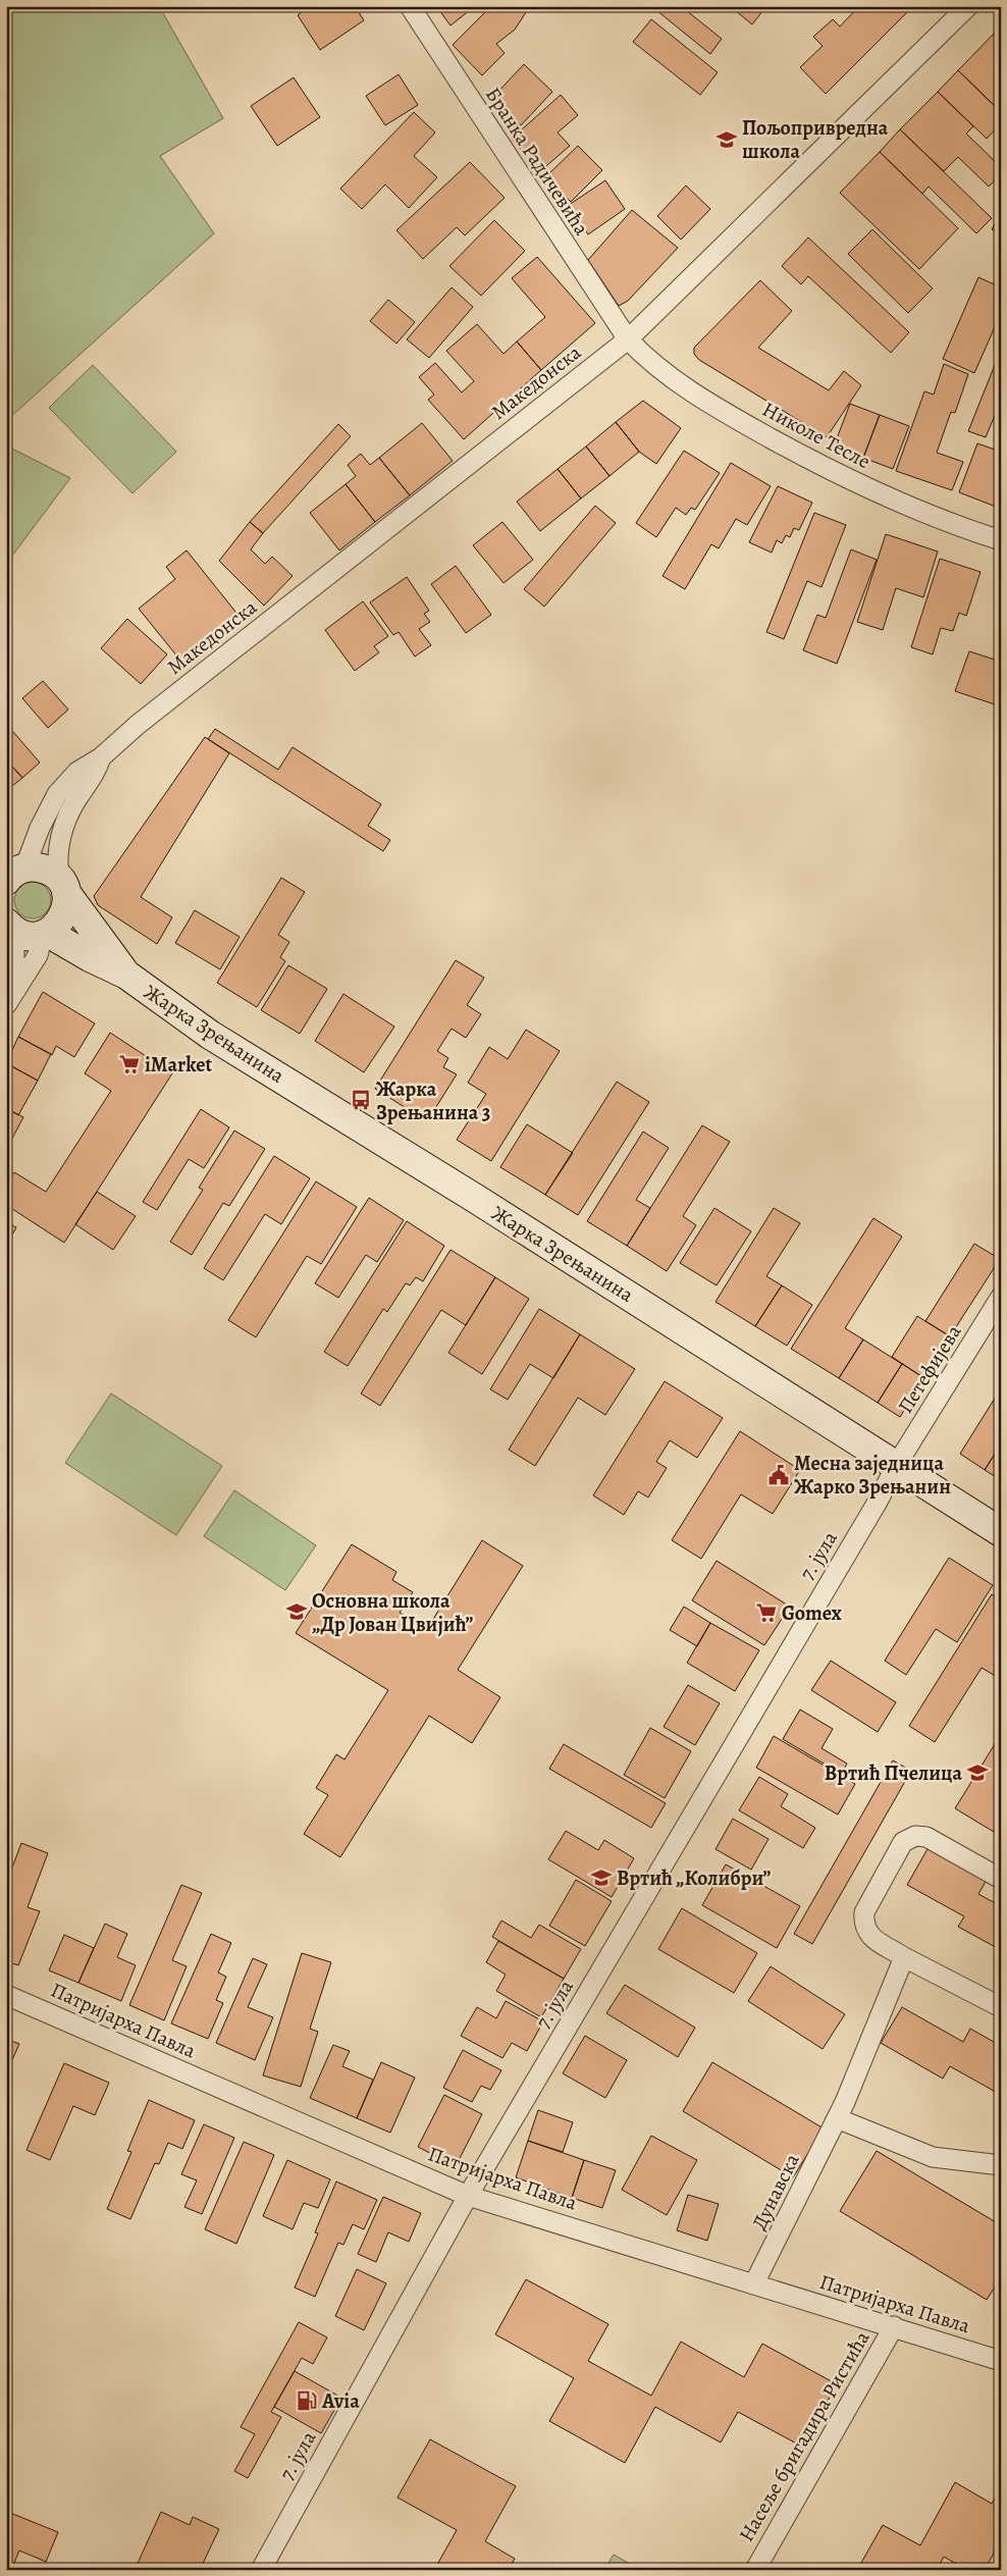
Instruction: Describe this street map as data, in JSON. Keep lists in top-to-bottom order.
{
  "streets": {
    "main road": ["Жарка Зрењанина"],
    "street": [
      "Бранка Радичевића",
      "Македонска",
      "Николе Тесле",
      "Петефијева",
      "7. јула",
      "Патријарха Павла",
      "Дунавска",
      "Насеље бригадира Ристића"
    ]
  },
  "crossings": [
    ["Бранка Радичевића", "Македонска"],
    ["Бранка Радичевића", "Николе Тесле"],
    ["Македонска", "Николе Тесле"],
    ["Македонска", "Жарка Зрењанина"],
    ["Жарка Зрењанина", "Петефијева"],
    ["Жарка Зрењанина", "7. јула"],
    ["Петефијева", "7. јула"],
    ["7. јула", "Патријарха Павла"],
    ["Патријарха Павла", "Дунавска"],
    ["Патријарха Павла", "Насеље бригадира Ристића"]
  ],
  "places": {
    "school or university": [
      "Пољопривредна школа",
      "Основна школа „Др Јован Цвијић”",
      "Вртић Пчелица",
      "Вртић „Колибри”"
    ],
    "supermarket": ["iMarket", "Gomex"],
    "bus stop": ["Жарка Зрењанина 3"],
    "public building": ["Месна заједница Жарко Зрењанин"],
    "fuel station": ["Avia"]
  }
}
